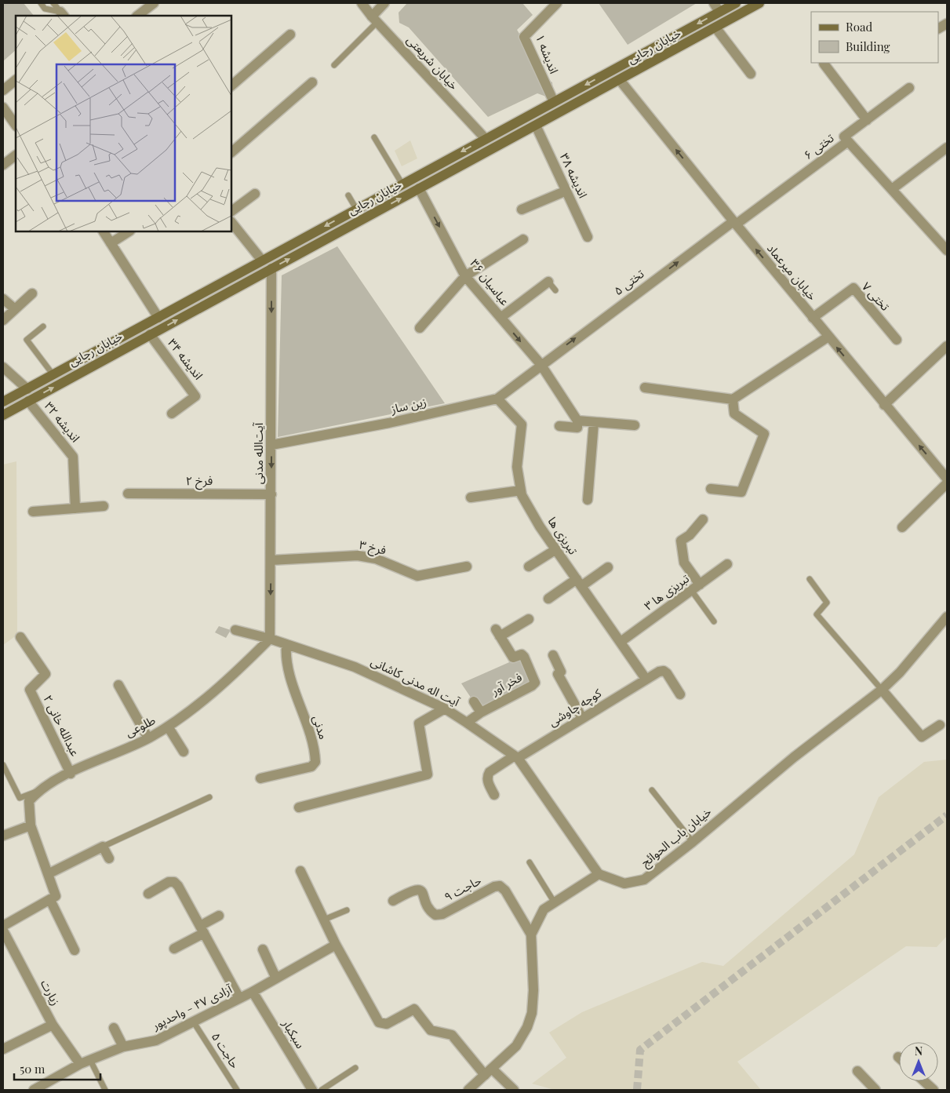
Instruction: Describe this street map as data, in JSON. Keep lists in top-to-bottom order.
{
  "streets": {
    "main road": ["خیابان رجایی"],
    "street": [
      "اندیشه ۱",
      "خیابان شریعتی",
      "تختی ۶",
      "اندیشه ۳۸",
      "خیابان میرعماد",
      "عباسیان ۳۶",
      "تختی ۵",
      "تختی ۷",
      "اندیشه ۳۴",
      "زین ساز",
      "اندیشه ۳۲",
      "آیت‌الله مدنی",
      "فرخ ۲",
      "تبریزی ها",
      "فرخ ۳",
      "تبریزی ها ۳",
      "آیت اله مدنی کاشانی",
      "فخر آور",
      "کوچه چاوشی",
      "عبدالله خانی ۲",
      "طلوعی",
      "مدنی",
      "خیابان باب الحوائج",
      "حاجت ۹",
      "زیارت",
      "آزادی ۴۷ - واحدپور",
      "سبکبار"
    ],
    "lane": ["حاجت ۵"]
  },
  "crossings": [
    ["خیابان رجایی", "اندیشه ۱"],
    ["خیابان رجایی", "خیابان شریعتی"],
    ["خیابان رجایی", "اندیشه ۳۸"],
    ["خیابان رجایی", "خیابان میرعماد"],
    ["خیابان رجایی", "عباسیان ۳۶"],
    ["خیابان رجایی", "اندیشه ۳۴"],
    ["خیابان رجایی", "اندیشه ۳۲"],
    ["خیابان رجایی", "آیت‌الله مدنی"],
    ["تختی ۶", "خیابان میرعماد"],
    ["تختی ۶", "تختی ۵"],
    ["خیابان میرعماد", "تختی ۵"],
    ["خیابان میرعماد", "تختی ۷"],
    ["عباسیان ۳۶", "تختی ۵"],
    ["عباسیان ۳۶", "زین ساز"],
    ["تختی ۵", "زین ساز"],
    ["زین ساز", "آیت‌الله مدنی"],
    ["زین ساز", "تبریزی ها"],
    ["آیت‌الله مدنی", "فرخ ۲"],
    ["آیت‌الله مدنی", "فرخ ۳"],
    ["آیت‌الله مدنی", "آیت اله مدنی کاشانی"],
    ["آیت‌الله مدنی", "طلوعی"],
    ["تبریزی ها", "تبریزی ها ۳"],
    ["تبریزی ها", "کوچه چاوشی"],
    ["آیت اله مدنی کاشانی", "فخر آور"],
    ["آیت اله مدنی کاشانی", "کوچه چاوشی"],
    ["آیت اله مدنی کاشانی", "طلوعی"],
    ["آیت اله مدنی کاشانی", "مدنی"],
    ["آیت اله مدنی کاشانی", "خیابان باب الحوائج"],
    ["عبدالله خانی ۲", "طلوعی"],
    ["زیارت", "آزادی ۴۷ - واحدپور"],
    ["آزادی ۴۷ - واحدپور", "سبکبار"],
    ["آزادی ۴۷ - واحدپور", "حاجت ۵"]
  ],
  "one_way": [
    "خیابان میرعماد",
    "عباسیان ۳۶",
    "تختی ۵",
    "آیت‌الله مدنی"
  ],
  "legend": ["Road", "Building"],
  "scale_bar": "50 m",
  "north": "top"
}
